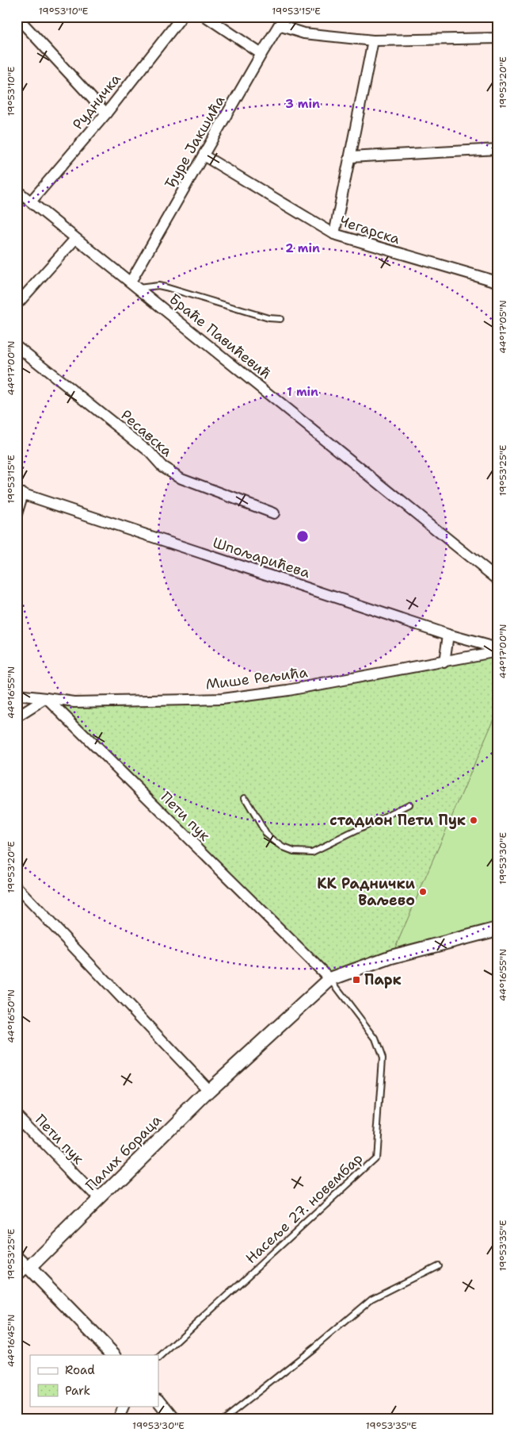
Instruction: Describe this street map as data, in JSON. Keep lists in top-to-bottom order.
{
  "streets": {
    "street": [
      "Рудничка",
      "Ђуре Јакшића",
      "Чегарска",
      "Браће Павићевић",
      "Ресавска",
      "Шпољарићева",
      "Мише Рељића",
      "Пети пук",
      "Палих бораца"
    ],
    "lane": ["Насеље 27. новембар"]
  },
  "crossings": [
    ["Рудничка", "Браће Павићевић"],
    ["Ђуре Јакшића", "Чегарска"],
    ["Ђуре Јакшића", "Браће Павићевић"],
    ["Мише Рељића", "Пети пук"],
    ["Пети пук", "Палих бораца"],
    ["Пети пук", "Насеље 27. новембар"],
    ["Палих бораца", "Насеље 27. новембар"]
  ],
  "places": {
    "other": ["стадион Пети Пук", "КК Раднички Ваљево"],
    "transit": ["Парк"]
  },
  "legend": ["Road", "Park"],
  "coordinates": [
    "19°53'10\"E",
    "19°53'15\"E",
    "19°53'20\"E",
    "44°17'05\"N",
    "44°17'00\"N",
    "19°53'25\"E",
    "44°16'55\"N",
    "19°53'30\"E",
    "44°16'50\"N",
    "19°53'35\"E",
    "44°16'45\"N"
  ],
  "rings": ["3 min", "2 min", "1 min"]
}
